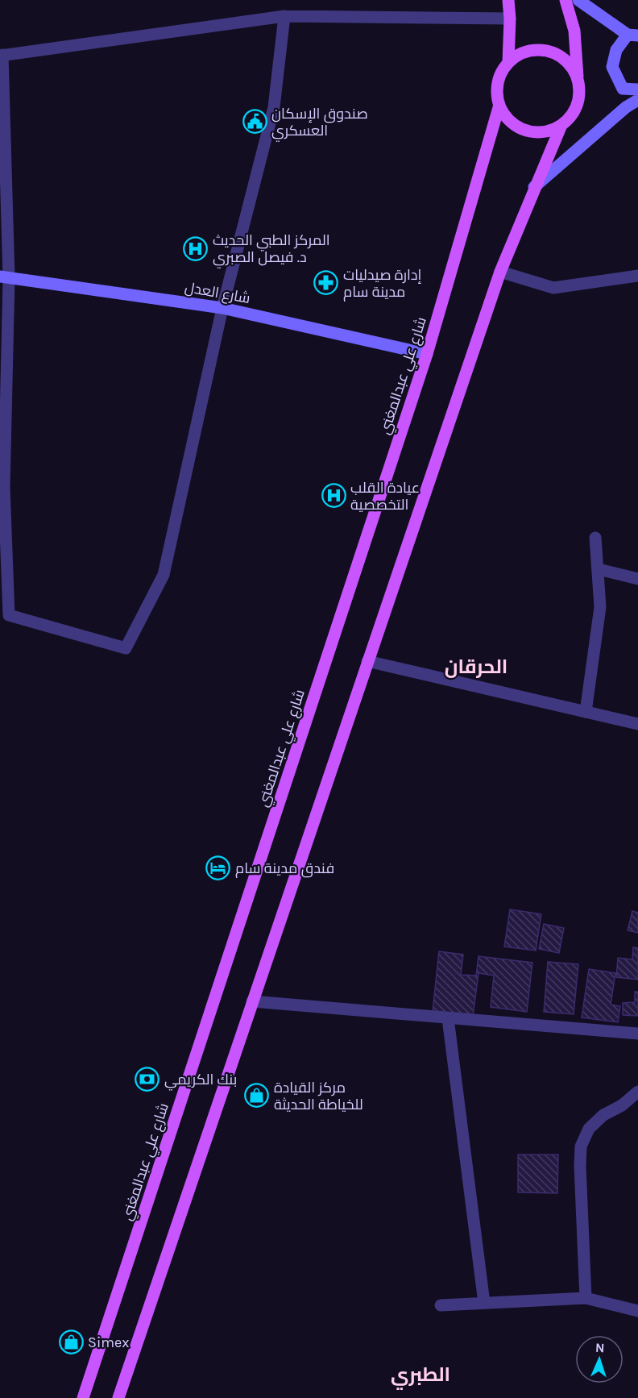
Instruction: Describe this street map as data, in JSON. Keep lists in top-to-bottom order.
{
  "streets": {
    "main road": ["شارع علي عبدالمغني"],
    "street": ["شارع العدل"]
  },
  "crossings": [
    ["شارع العدل", "شارع علي عبدالمغني"]
  ],
  "districts": ["الحرقان", "الطبري"],
  "places": {
    "public building": ["صندوق الإسكان العسكري"],
    "hospital": ["المركز الطبي الحديث د. فيصل الصبري", "عيادة القلب التخصصية"],
    "pharmacy": ["إدارة صيدليات مدينة سام"],
    "hotel": ["فندق مدينة سام"],
    "bank": ["بنك الكريمي"],
    "shop": ["مركز القيادة للخياطة الحديثة", "Simex"]
  },
  "north": "top"
}
